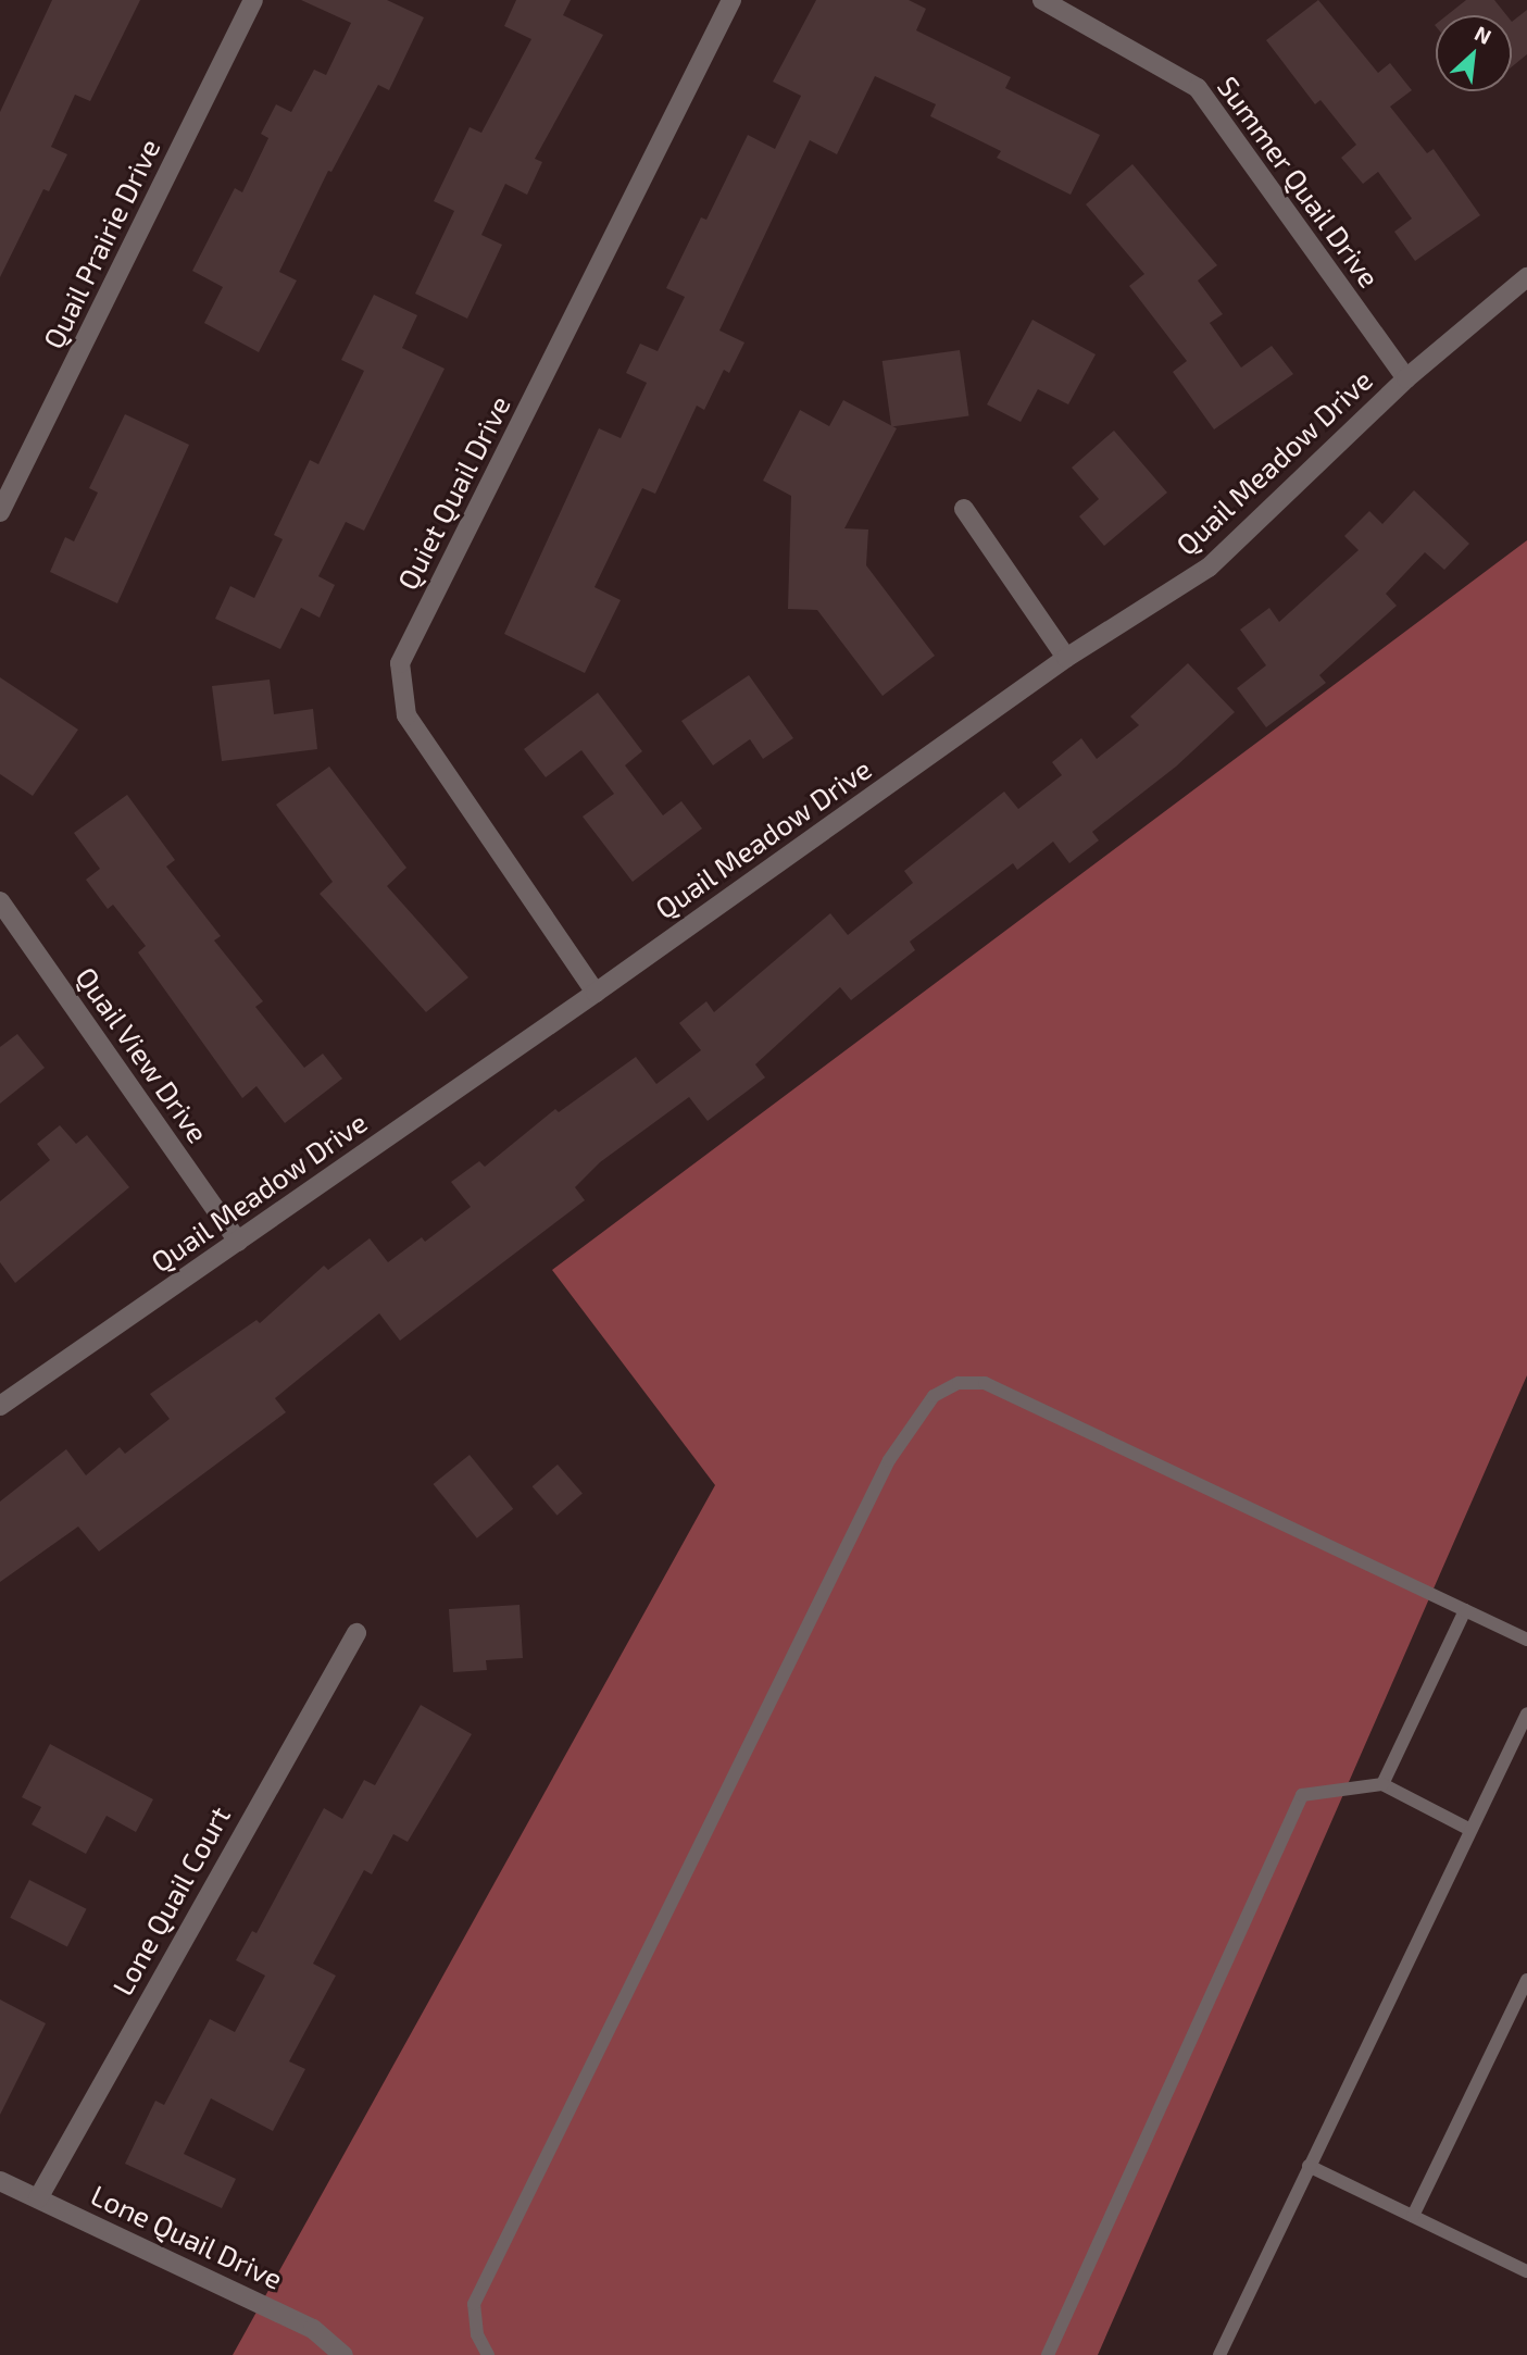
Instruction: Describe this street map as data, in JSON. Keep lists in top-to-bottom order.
{
  "streets": {
    "street": [
      "Summer Quail Drive",
      "Quail Prairie Drive",
      "Quail Meadow Drive",
      "Quiet Quail Drive",
      "Quail View Drive",
      "Lone Quail Court",
      "Lone Quail Drive"
    ]
  },
  "crossings": [
    ["Summer Quail Drive", "Quail Meadow Drive"],
    ["Quail Meadow Drive", "Quiet Quail Drive"],
    ["Quail Meadow Drive", "Quail View Drive"],
    ["Lone Quail Court", "Lone Quail Drive"]
  ],
  "north": "top right"
}
